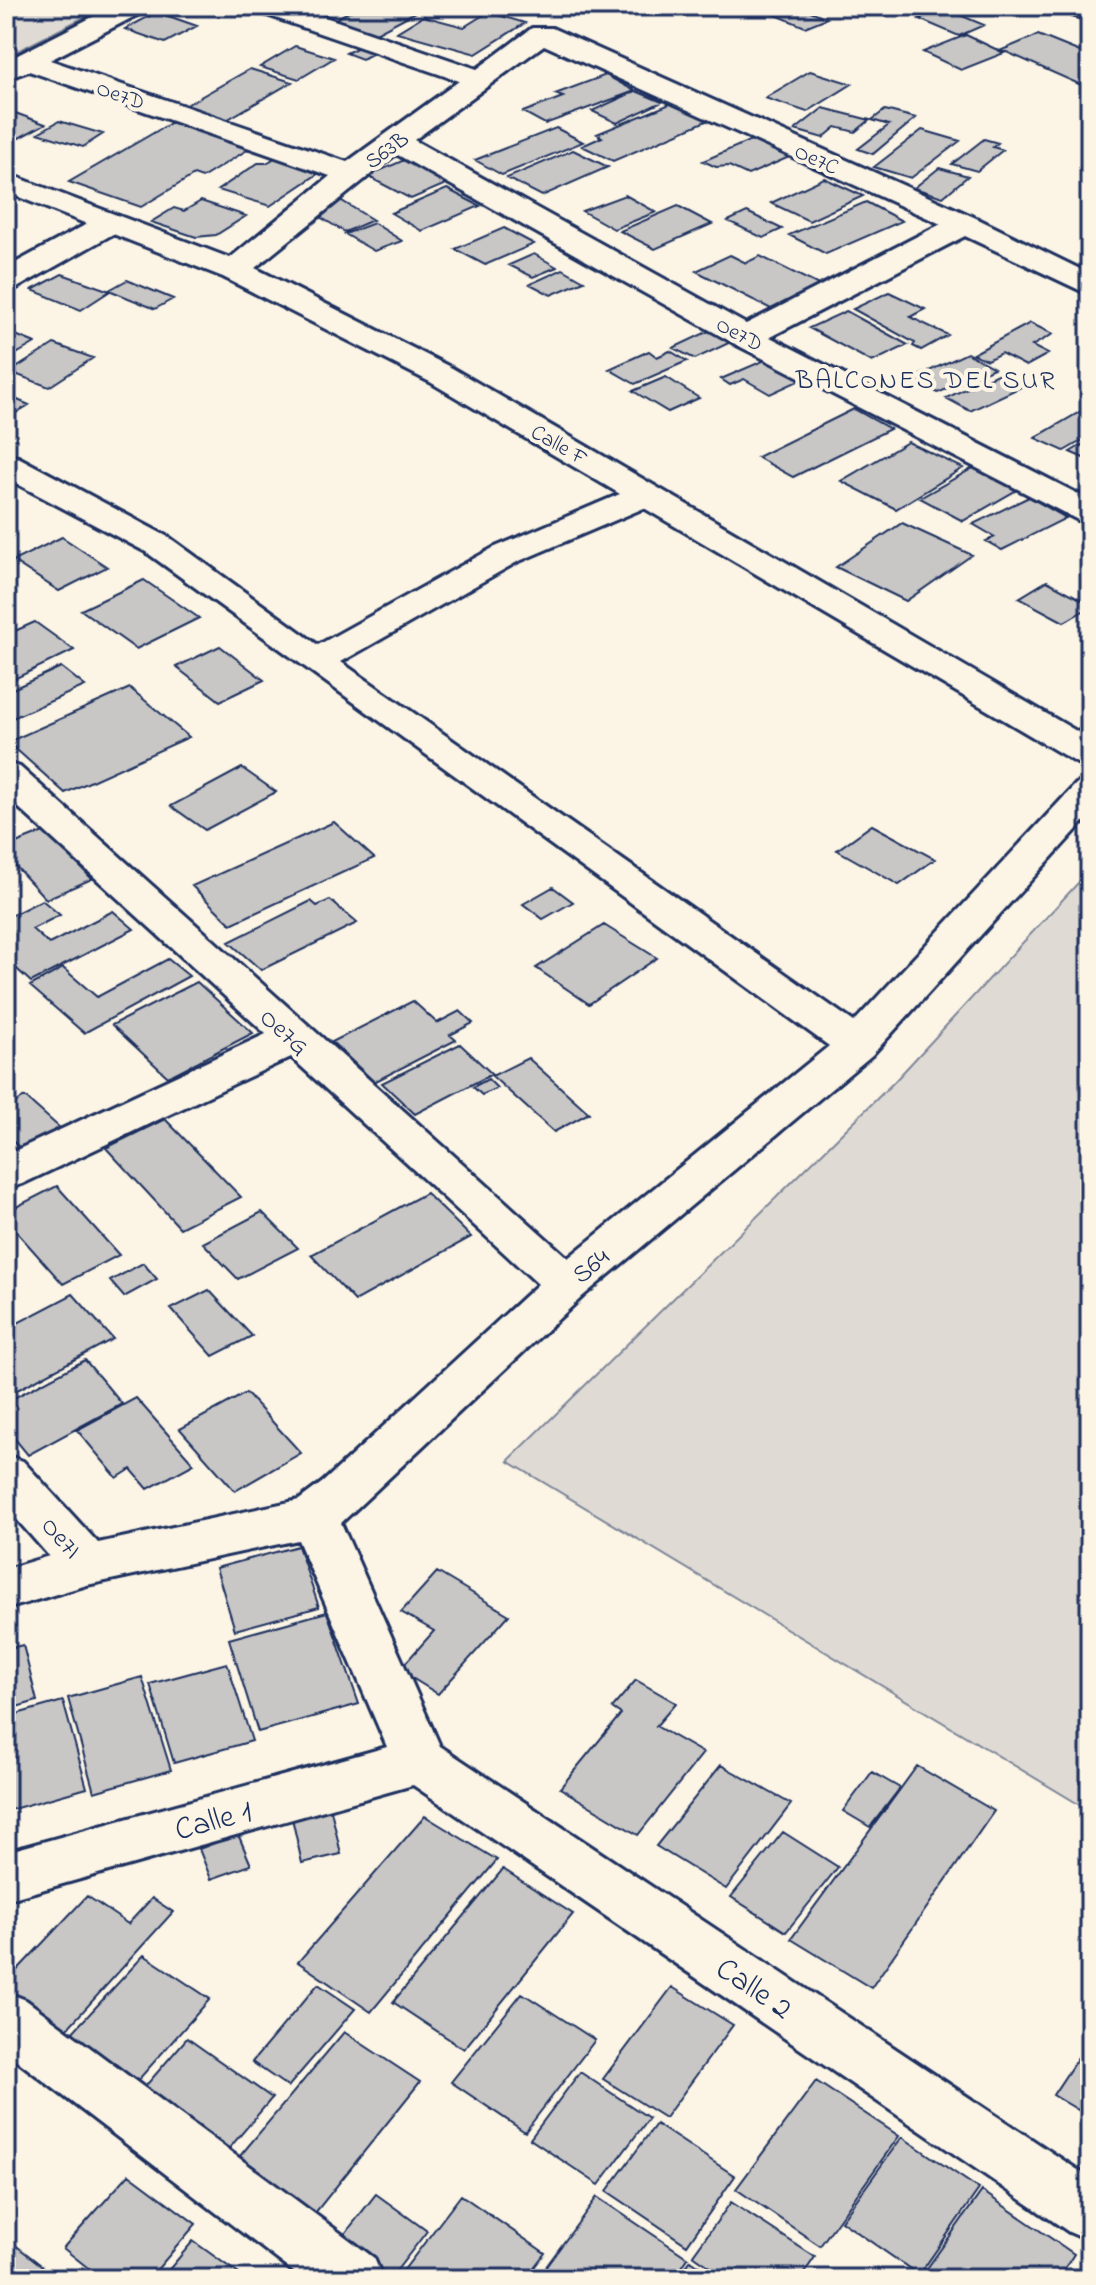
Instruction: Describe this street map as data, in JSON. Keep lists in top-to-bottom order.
{
  "streets": {
    "street": [
      "Oe7D",
      "S63B",
      "Oe7C",
      "Calle F",
      "Oe7G",
      "S64",
      "Oe7I",
      "Calle 1",
      "Calle 2"
    ]
  },
  "crossings": [
    ["Oe7D", "S63B"],
    ["S63B", "Oe7C"],
    ["S63B", "Calle F"],
    ["Oe7G", "S64"],
    ["S64", "Oe7I"],
    ["Calle 1", "Calle 2"]
  ],
  "districts": ["BALCONES DEL SUR"]
}
